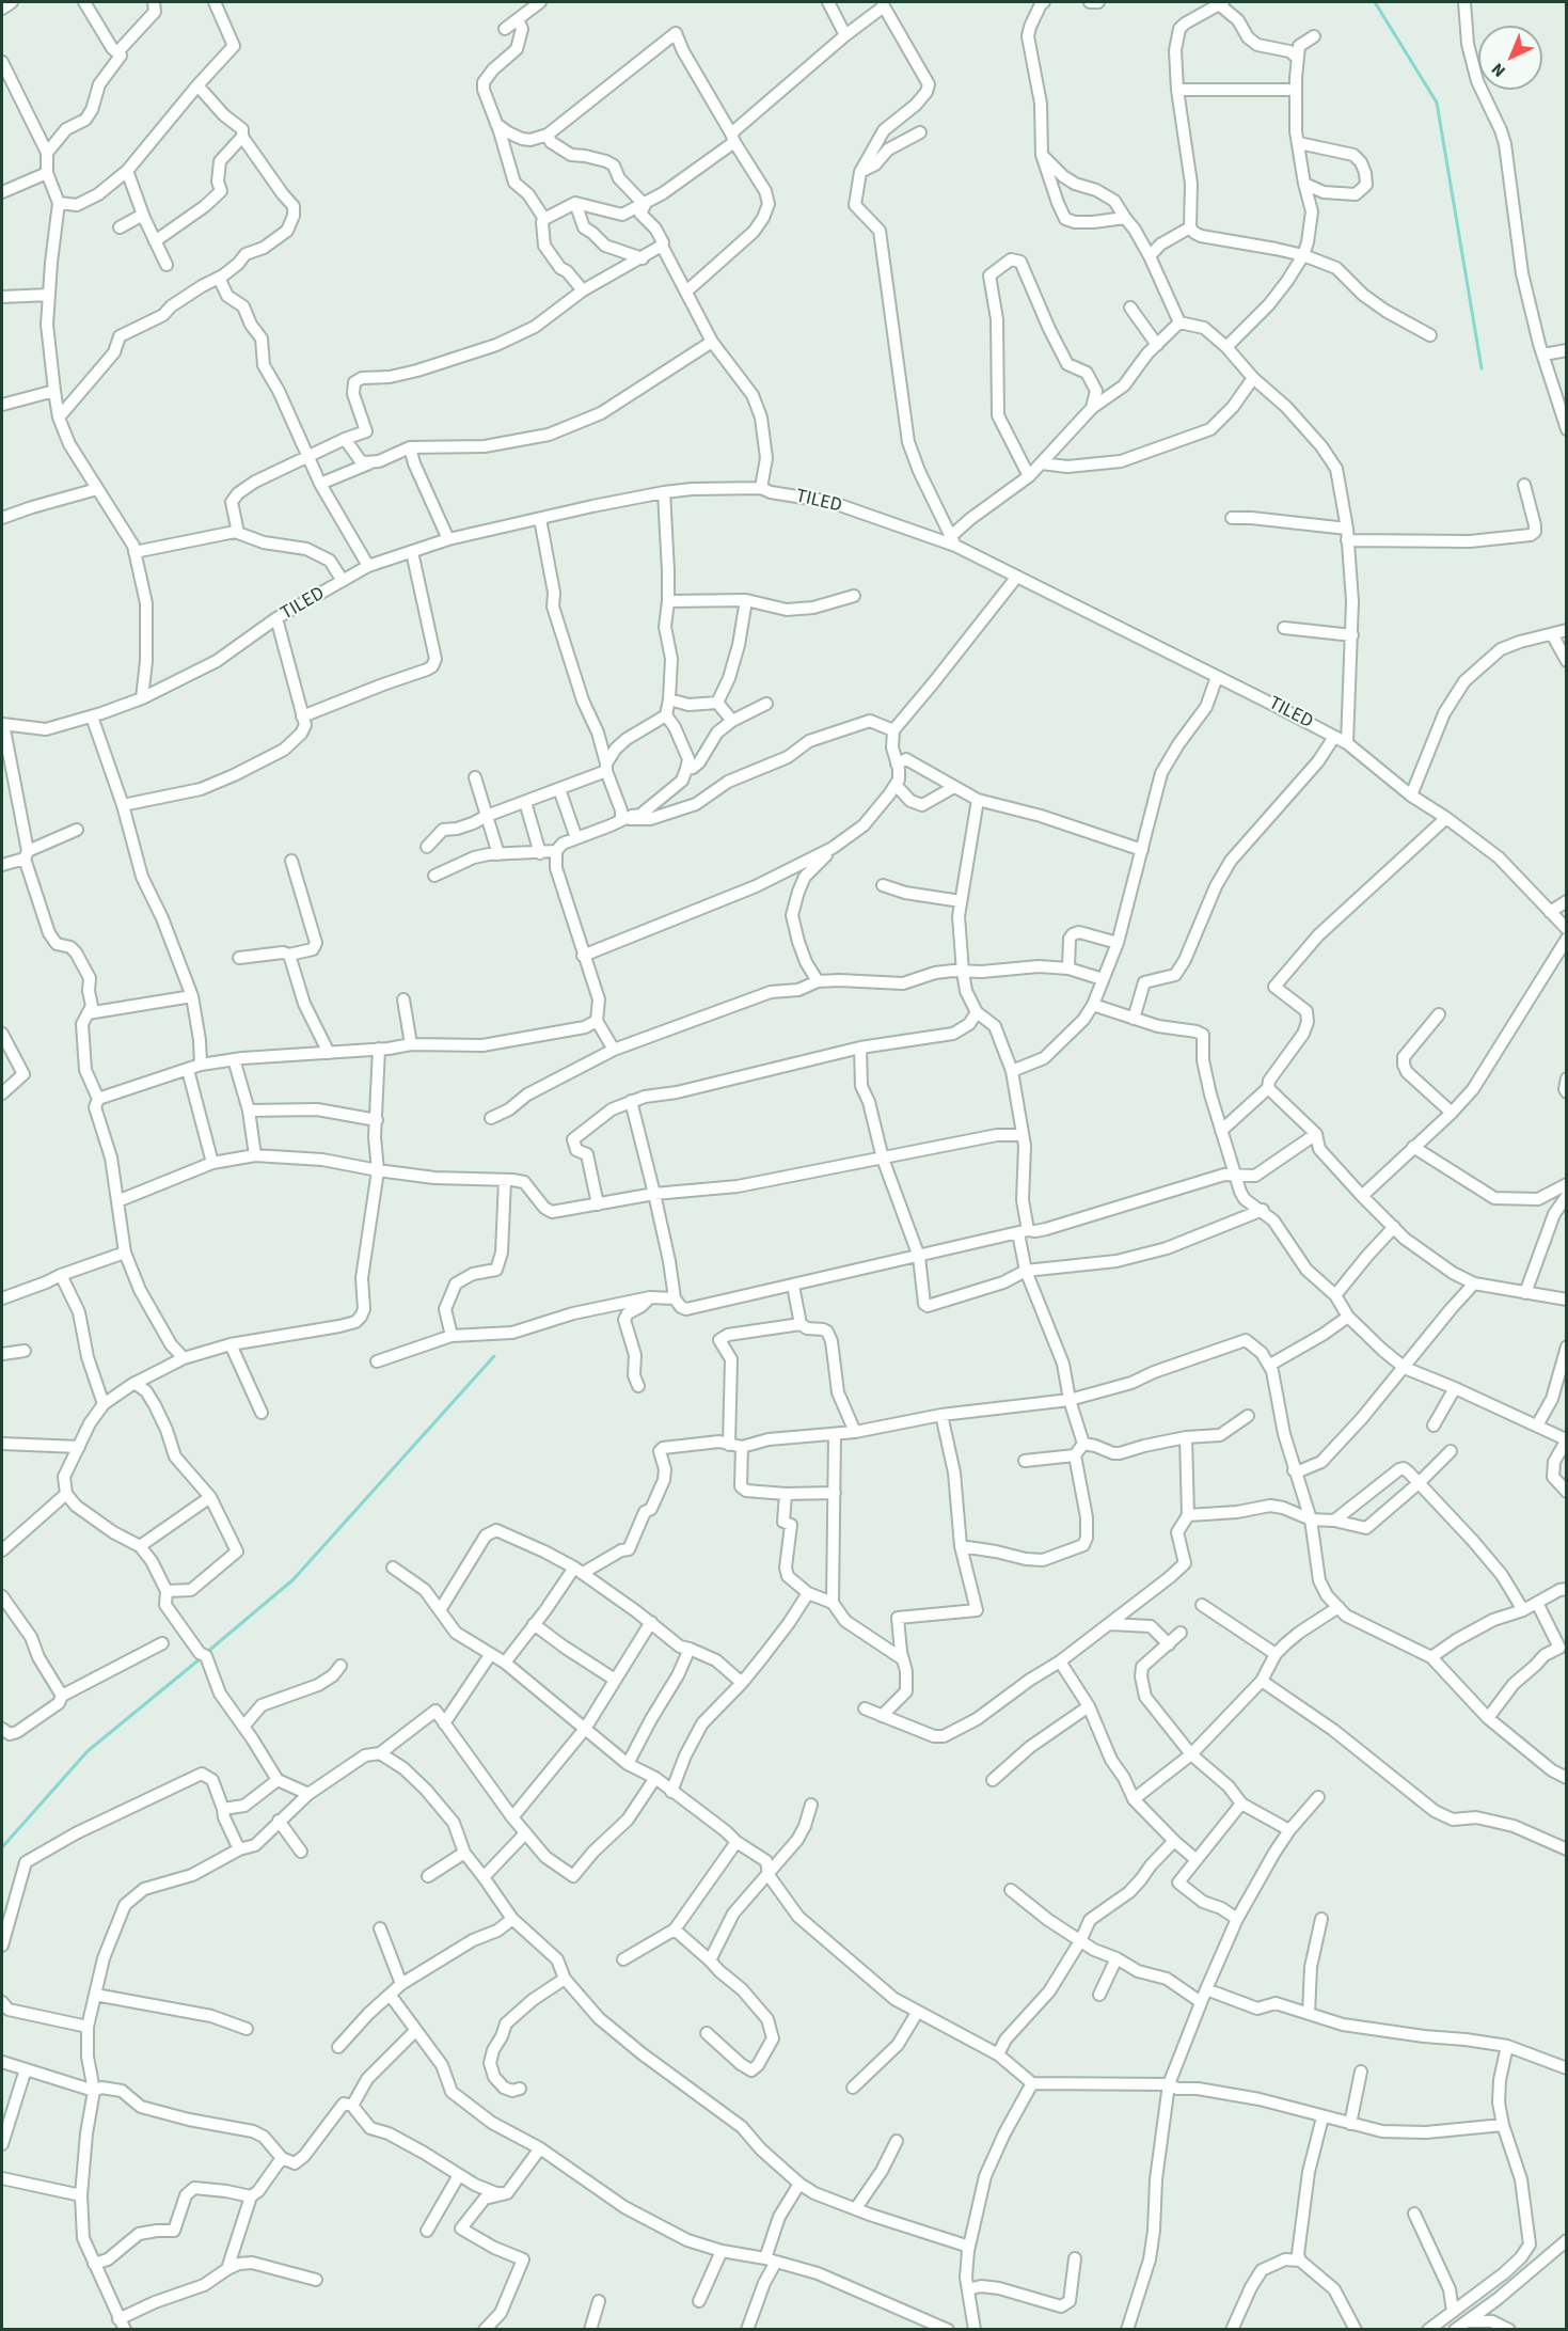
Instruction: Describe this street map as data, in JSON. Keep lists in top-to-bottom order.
{
  "streets": {
    "street": ["TILED"]
  },
  "north": "bottom left"
}
